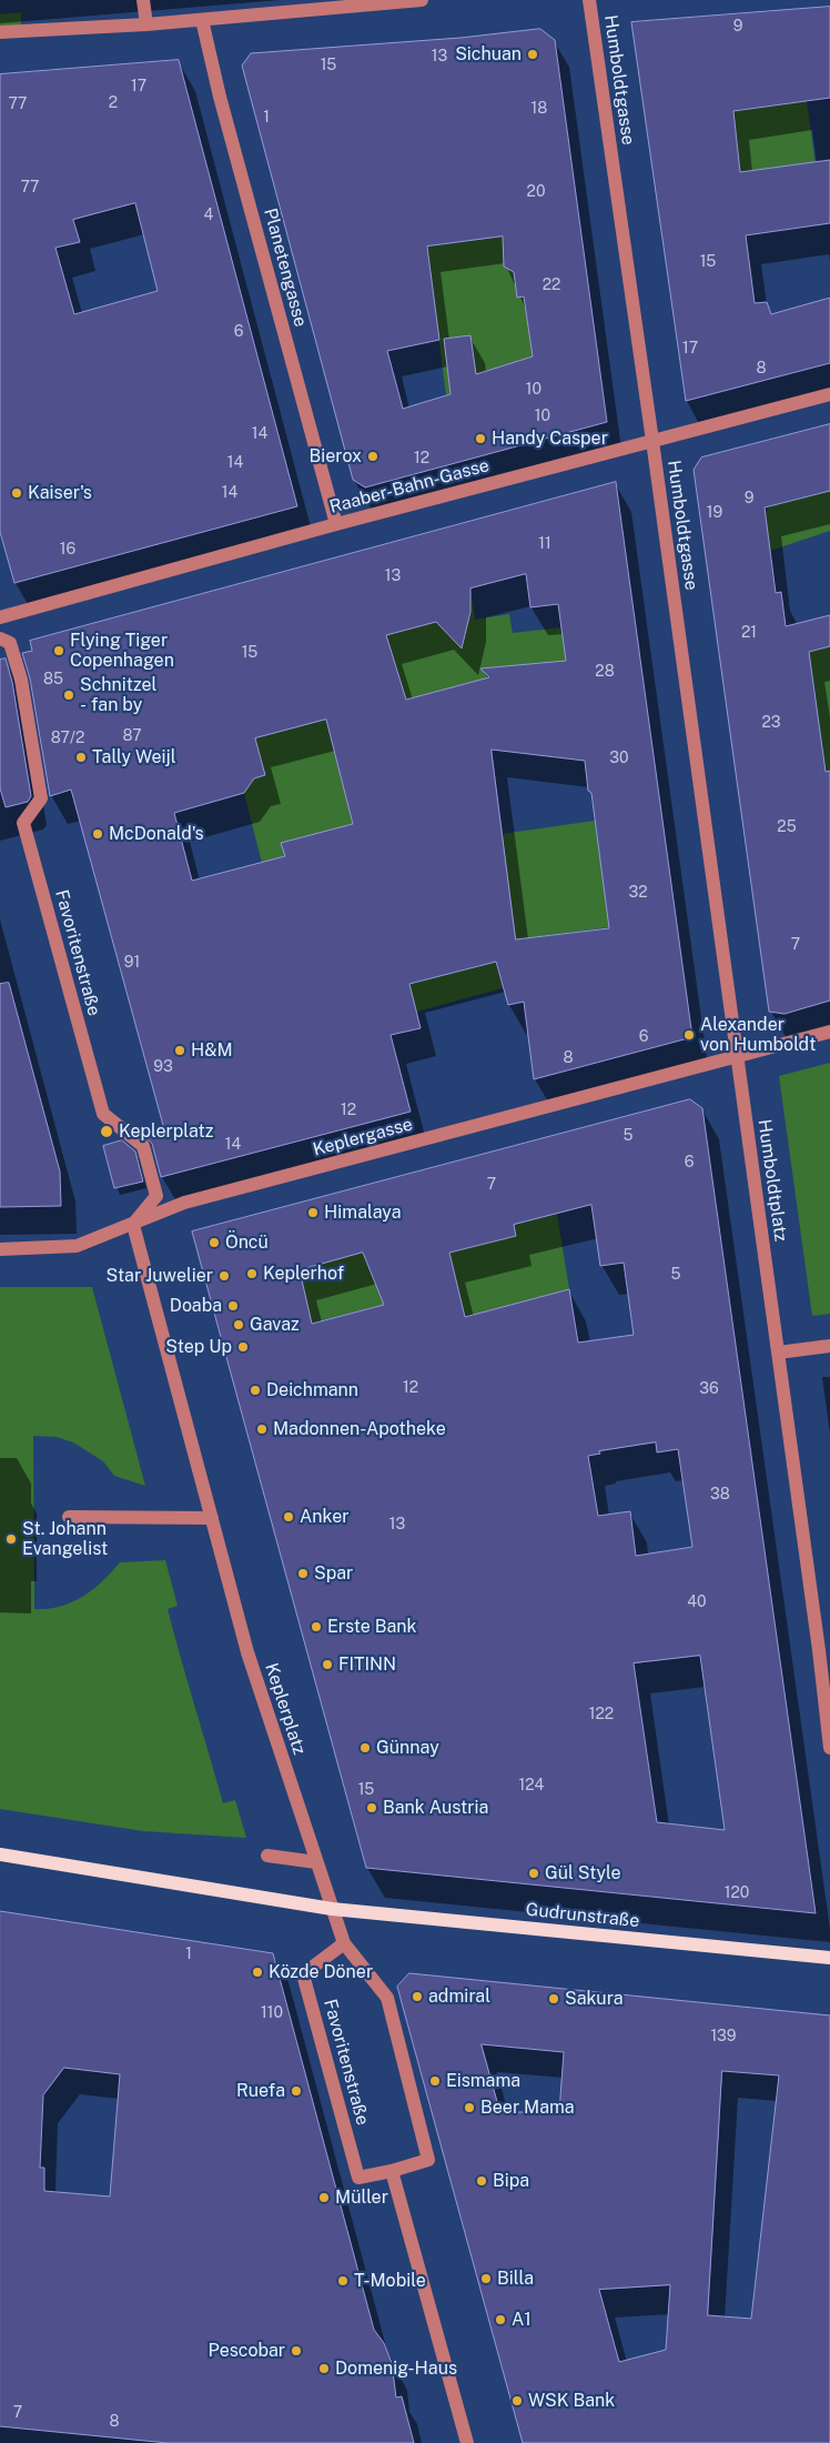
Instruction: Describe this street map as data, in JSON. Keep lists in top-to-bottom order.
{
  "streets": {
    "main road": ["Gudrunstraße"],
    "street": [
      "Humboldtgasse",
      "Planetengasse",
      "Raaber-Bahn-Gasse",
      "Favoritenstraße",
      "Keplergasse",
      "Humboldtplatz",
      "Keplerplatz"
    ]
  },
  "crossings": [
    ["Humboldtgasse", "Raaber-Bahn-Gasse"],
    ["Humboldtgasse", "Keplergasse"],
    ["Humboldtgasse", "Humboldtplatz"],
    ["Planetengasse", "Raaber-Bahn-Gasse"],
    ["Favoritenstraße", "Keplergasse"],
    ["Favoritenstraße", "Keplerplatz"],
    ["Favoritenstraße", "Gudrunstraße"],
    ["Keplergasse", "Humboldtplatz"],
    ["Keplergasse", "Keplerplatz"]
  ],
  "places": [
    "Sichuan",
    "Handy Casper",
    "Bierox",
    "Kaiser's",
    "Flying Tiger Copenhagen",
    "Schnitzel - fan by",
    "Tally Weijl",
    "McDonald's",
    "Alexander von Humboldt",
    "H&M",
    "Keplerplatz",
    "Himalaya",
    "Öncü",
    "Keplerhof",
    "Star Juwelier",
    "Doaba",
    "Gavaz",
    "Step Up",
    "Deichmann",
    "Madonnen-Apotheke",
    "Anker",
    "St. Johann Evangelist",
    "Spar",
    "Erste Bank",
    "FITINN",
    "Günnay",
    "Bank Austria",
    "Gül Style",
    "Közde Döner",
    "admiral",
    "Sakura",
    "Eismama",
    "Ruefa",
    "Beer Mama",
    "Bipa",
    "Müller",
    "Billa",
    "T-Mobile",
    "A1",
    "Pescobar",
    "Domenig-Haus",
    "WSK Bank"
  ],
  "house_numbers": [
    "9",
    "13",
    "15",
    "17",
    "2",
    "77",
    "18",
    "1",
    "77",
    "20",
    "4",
    "15",
    "22",
    "6",
    "17",
    "8",
    "10",
    "10",
    "14",
    "12",
    "14",
    "14",
    "9",
    "19",
    "11",
    "16",
    "13",
    "21",
    "15",
    "28",
    "85",
    "23",
    "87",
    "87/2",
    "30",
    "25",
    "32",
    "7",
    "91",
    "6",
    "8",
    "93",
    "12",
    "5",
    "14",
    "6",
    "7",
    "5",
    "12",
    "36",
    "38",
    "13",
    "40",
    "122",
    "124",
    "15",
    "120",
    "1",
    "110",
    "139",
    "7",
    "8"
  ]
}
